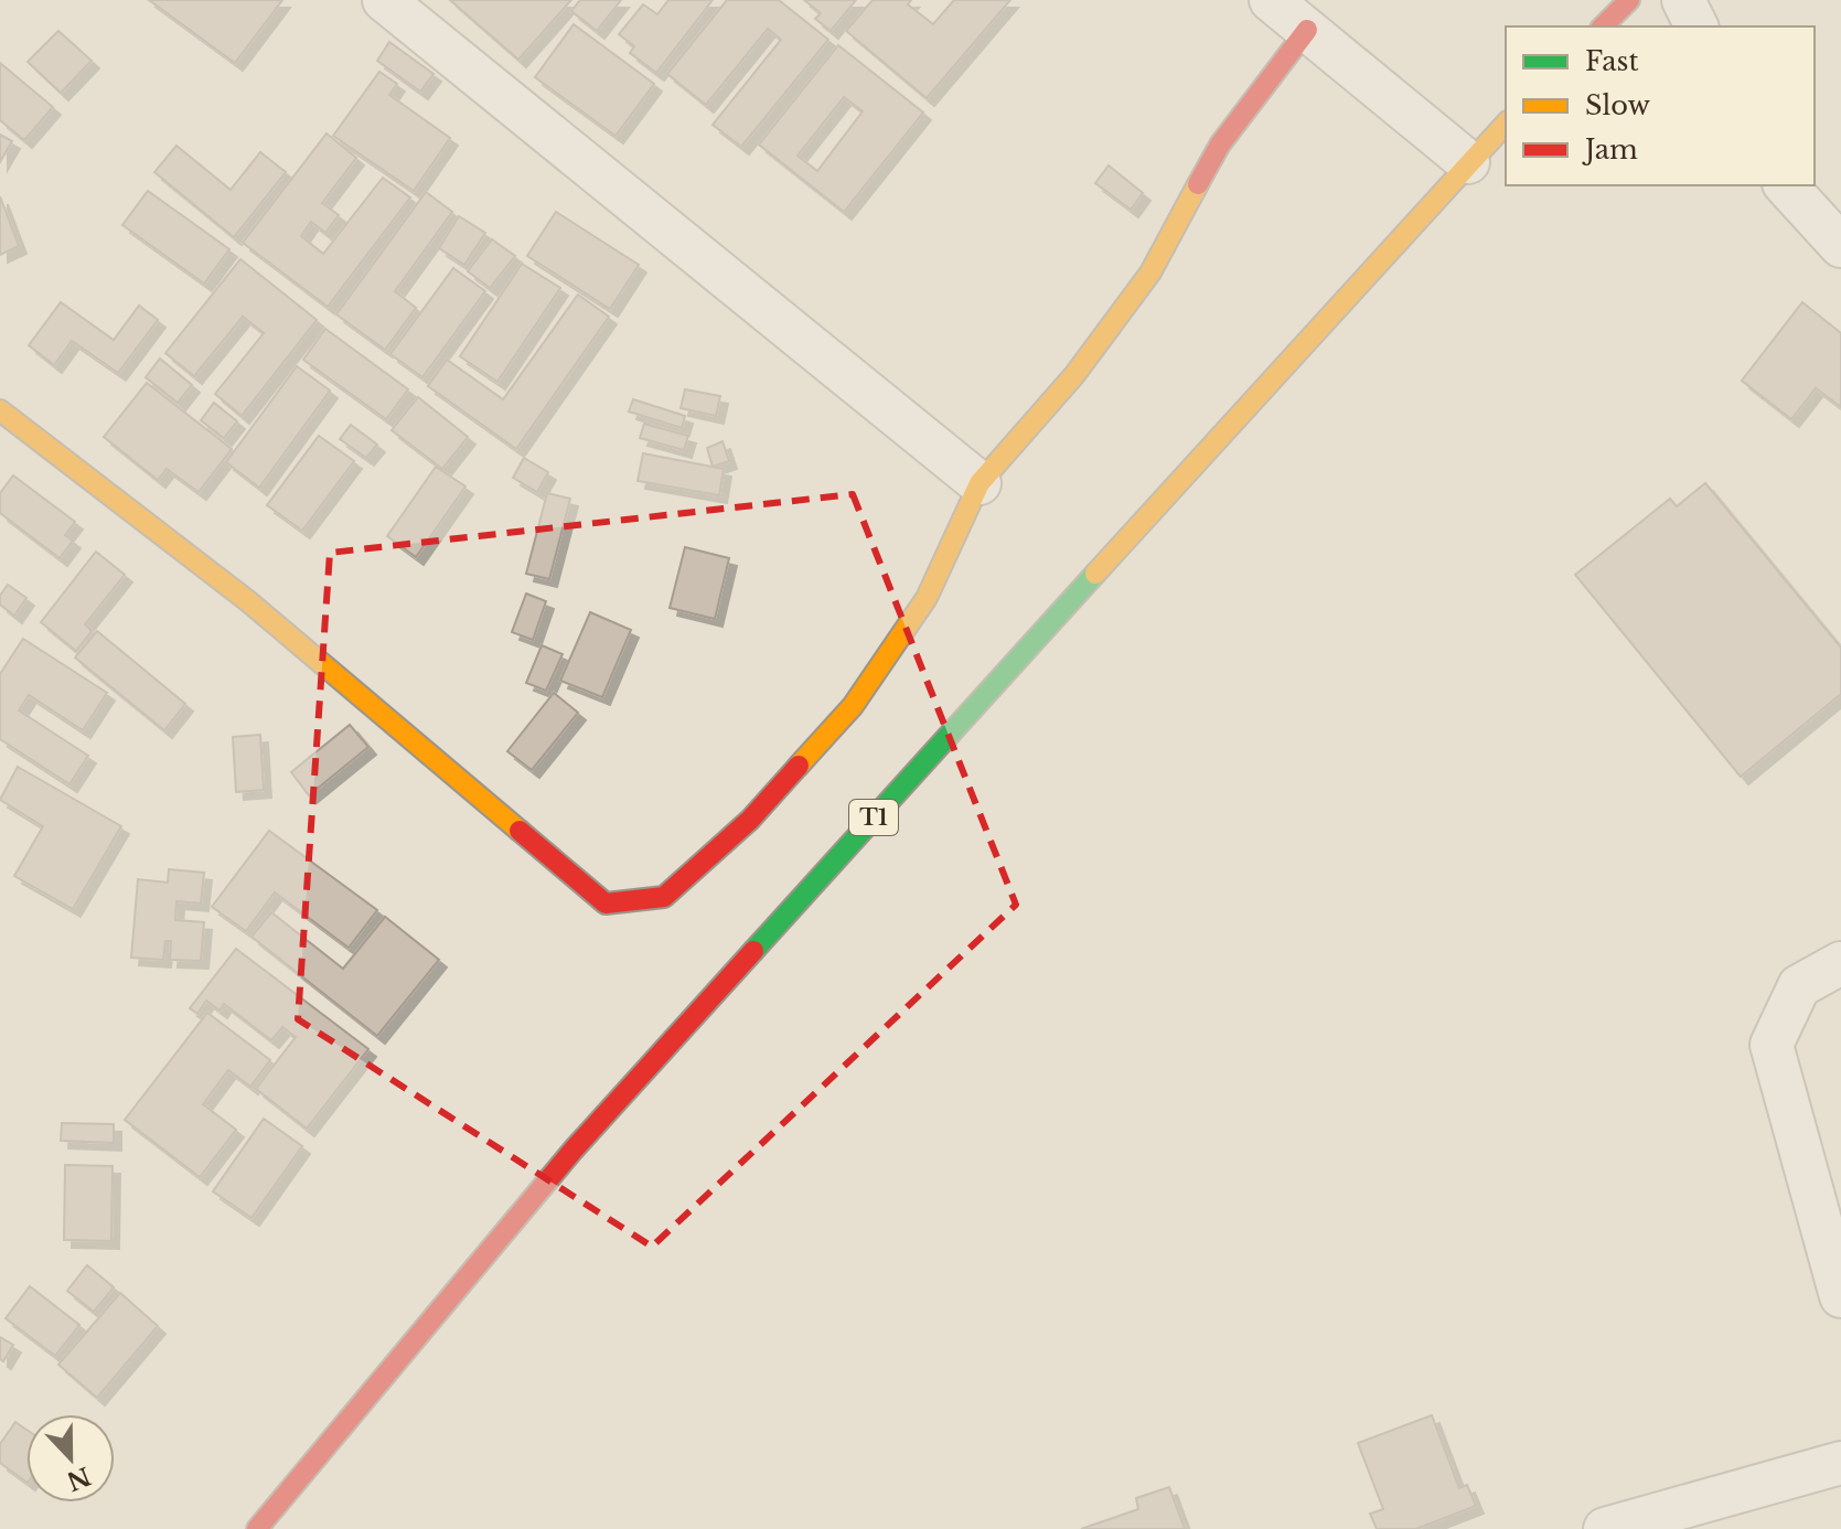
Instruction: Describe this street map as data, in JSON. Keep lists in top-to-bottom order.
{
  "streets": {
    "main road": ["T1"]
  },
  "legend": ["Fast", "Slow", "Jam"],
  "north": "bottom"
}
